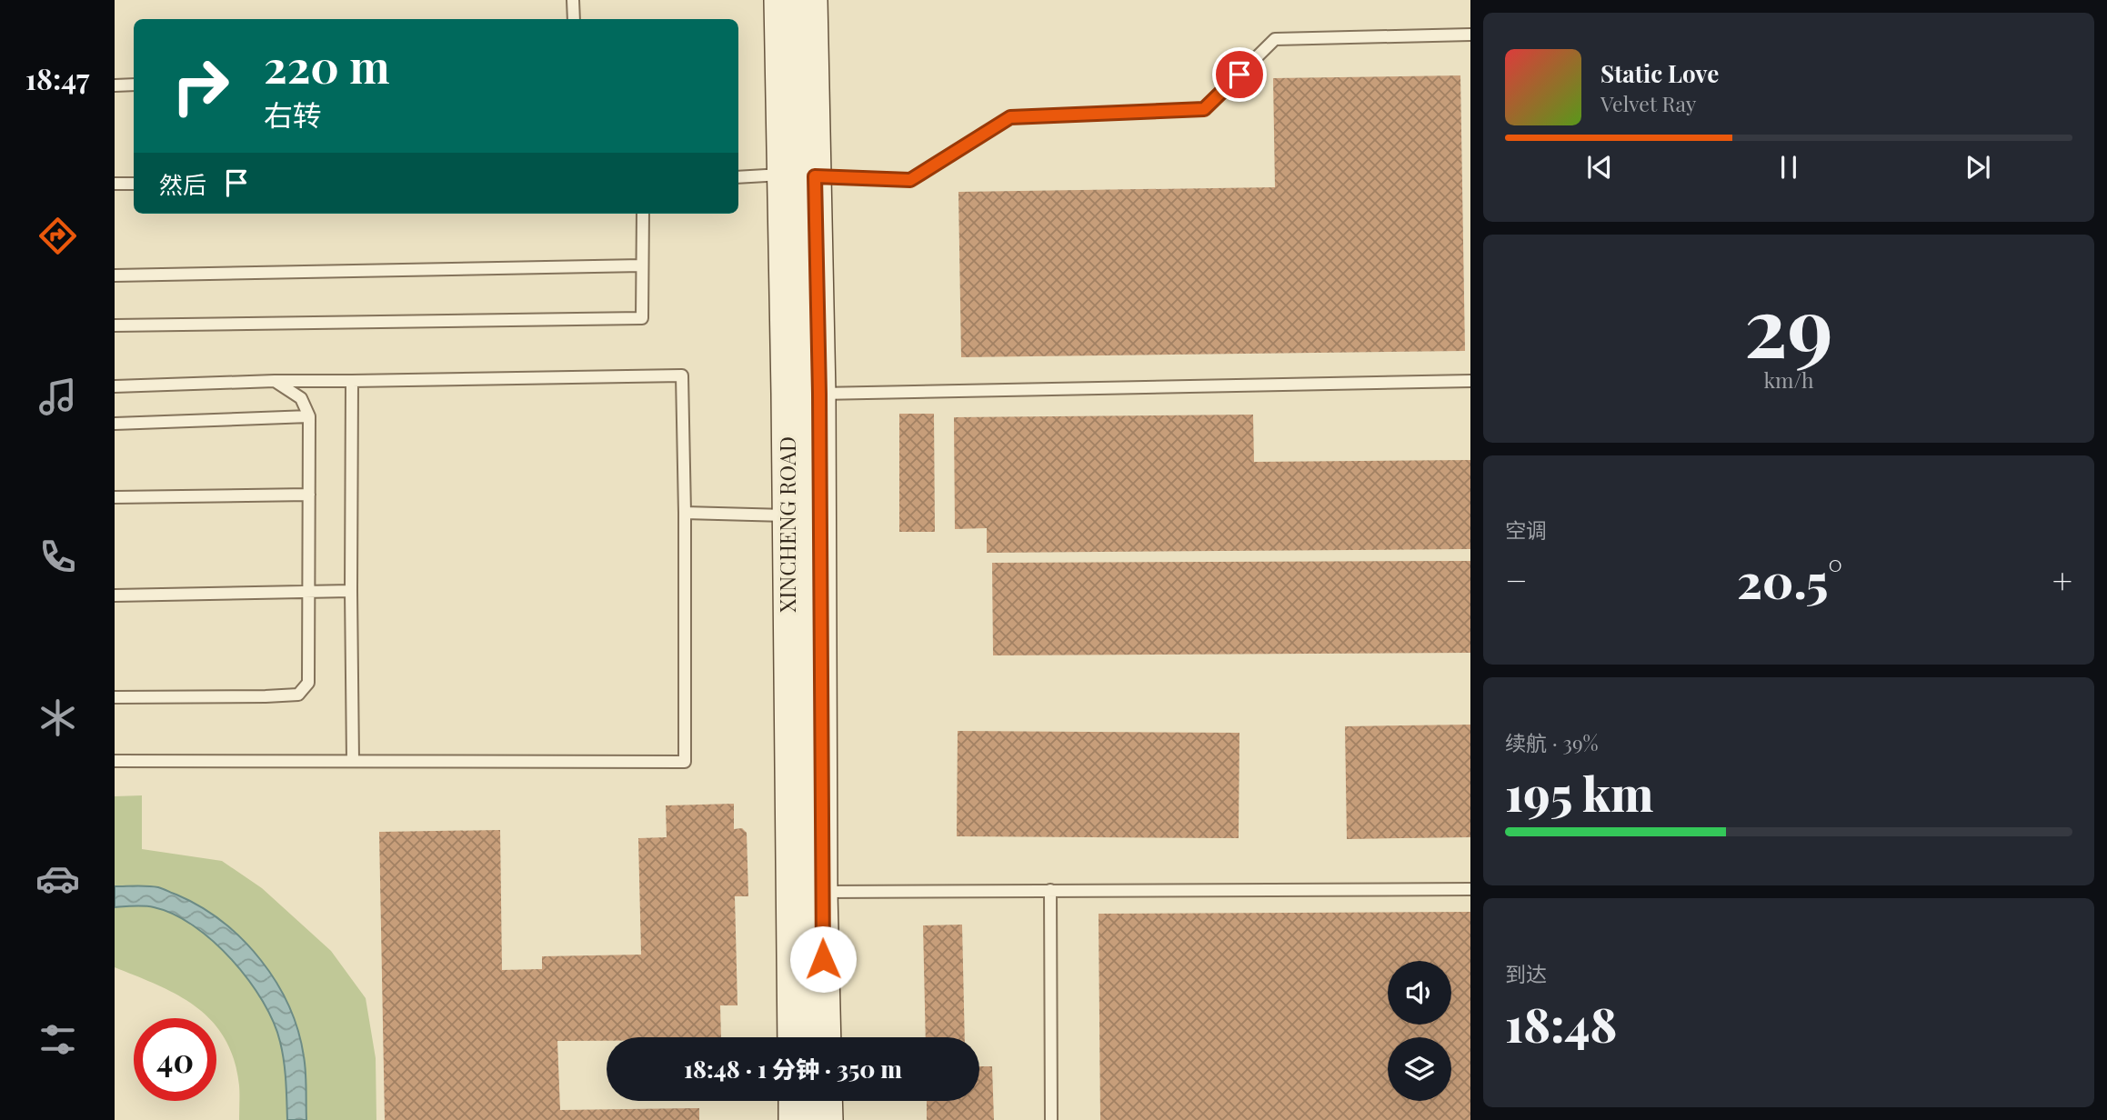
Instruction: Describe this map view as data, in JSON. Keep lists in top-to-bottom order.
{
  "streets": {
    "street": ["XINCHENG ROAD"]
  },
  "page": {
    "tabs": "18:47",
    "turn": ["220 m", "右转"],
    "song": ["Static Love", "Velvet Ray"],
    "then": "然后",
    "tile": [
      ["29", "km/h"],
      "空调",
      ["续航 · 39%", "195 km"],
      ["到达", "18:48"]
    ],
    "heat": ["−", "20.5°", "+"],
    "limit": "40",
    "trip": "18:48 · 1 分钟 · 350 m"
  }
}
